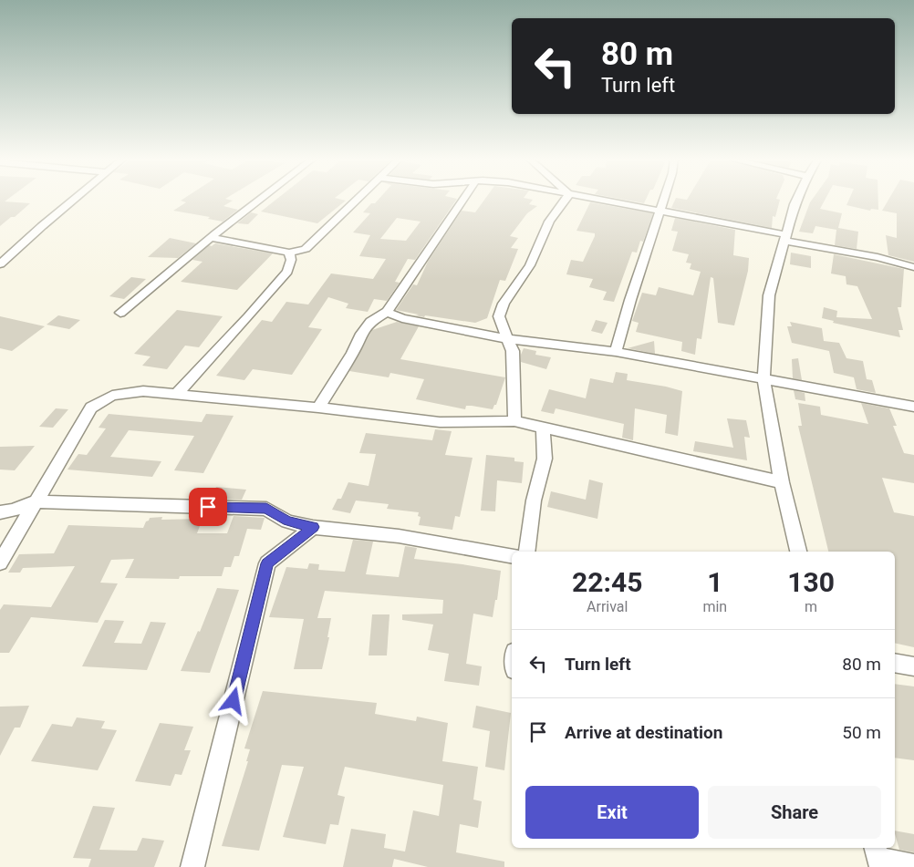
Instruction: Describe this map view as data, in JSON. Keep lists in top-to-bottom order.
{
  "page": {
    "turn": ["80 m", "Turn left"],
    "eta": [
      "22:45",
      "Arrival",
      "1",
      "min",
      "130",
      "m"
    ],
    "list": [
      {
        "name": "Turn left",
        "value": "80 m"
      },
      {
        "name": "Arrive at destination",
        "value": "50 m"
      }
    ],
    "buttons": ["Exit", "Share"]
  }
}
